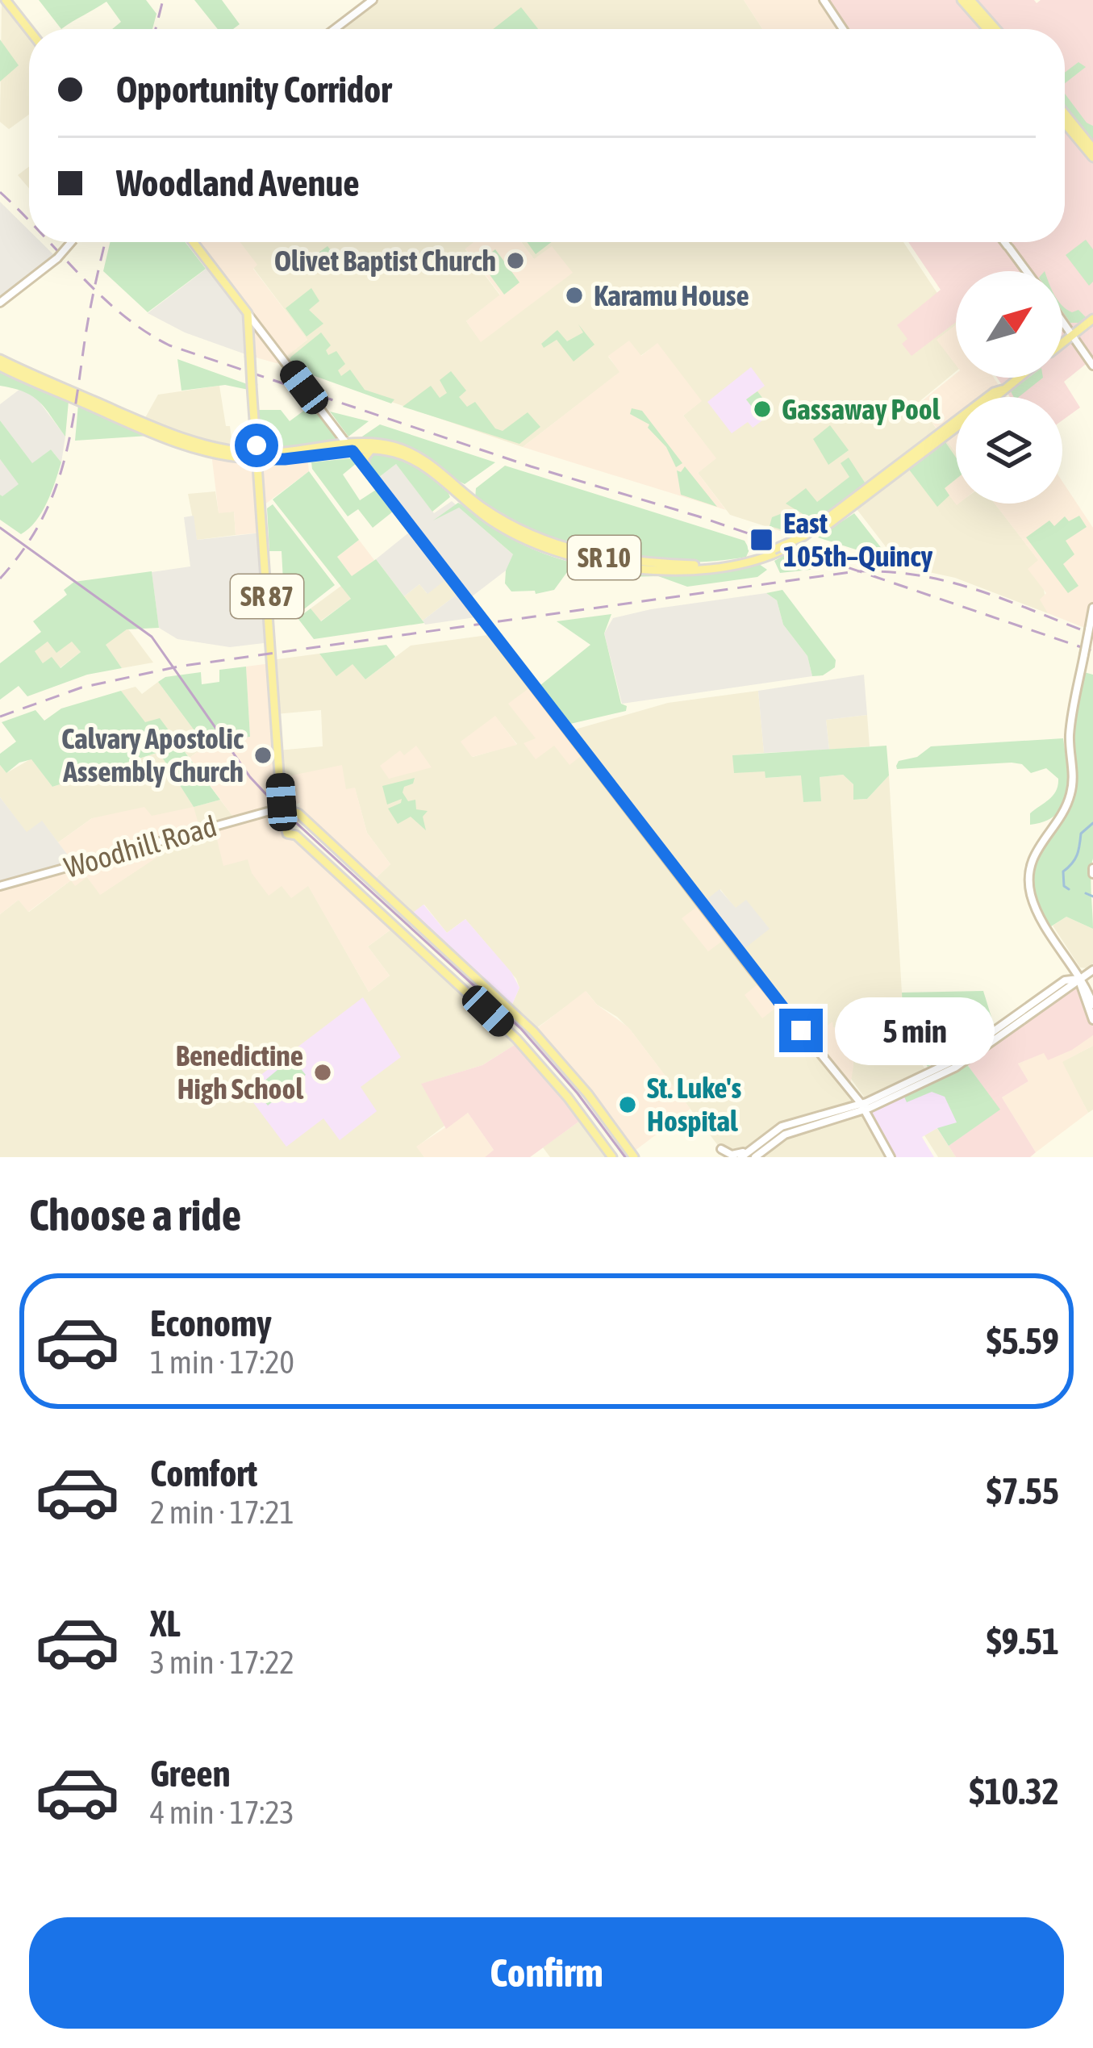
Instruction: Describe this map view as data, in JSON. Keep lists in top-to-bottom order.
{
  "streets": {
    "main road": ["SR 10", "SR 87", "Woodhill Road"]
  },
  "crossings": [
    ["SR 10", "SR 87"],
    ["SR 87", "Woodhill Road"]
  ],
  "places": {
    "other": [
      "Olivet Baptist Church",
      "Karamu House",
      "Gassaway Pool",
      "Calvary Apostolic Assembly Church",
      "Benedictine High School",
      "St. Luke's Hospital"
    ],
    "transit": ["East 105th–Quincy"]
  },
  "north": "top right",
  "page": {
    "banner": ["Opportunity Corridor", "Woodland Avenue"],
    "bubble": "5 min",
    "heading": "Choose a ride",
    "list": [
      {
        "name": "Economy",
        "note": "1 min · 17:20",
        "value": "$5.59"
      },
      {
        "name": "Comfort",
        "note": "2 min · 17:21",
        "value": "$7.55"
      },
      {
        "name": "XL",
        "note": "3 min · 17:22",
        "value": "$9.51"
      },
      {
        "name": "Green",
        "note": "4 min · 17:23",
        "value": "$10.32"
      }
    ],
    "buttons": "Confirm"
  }
}
